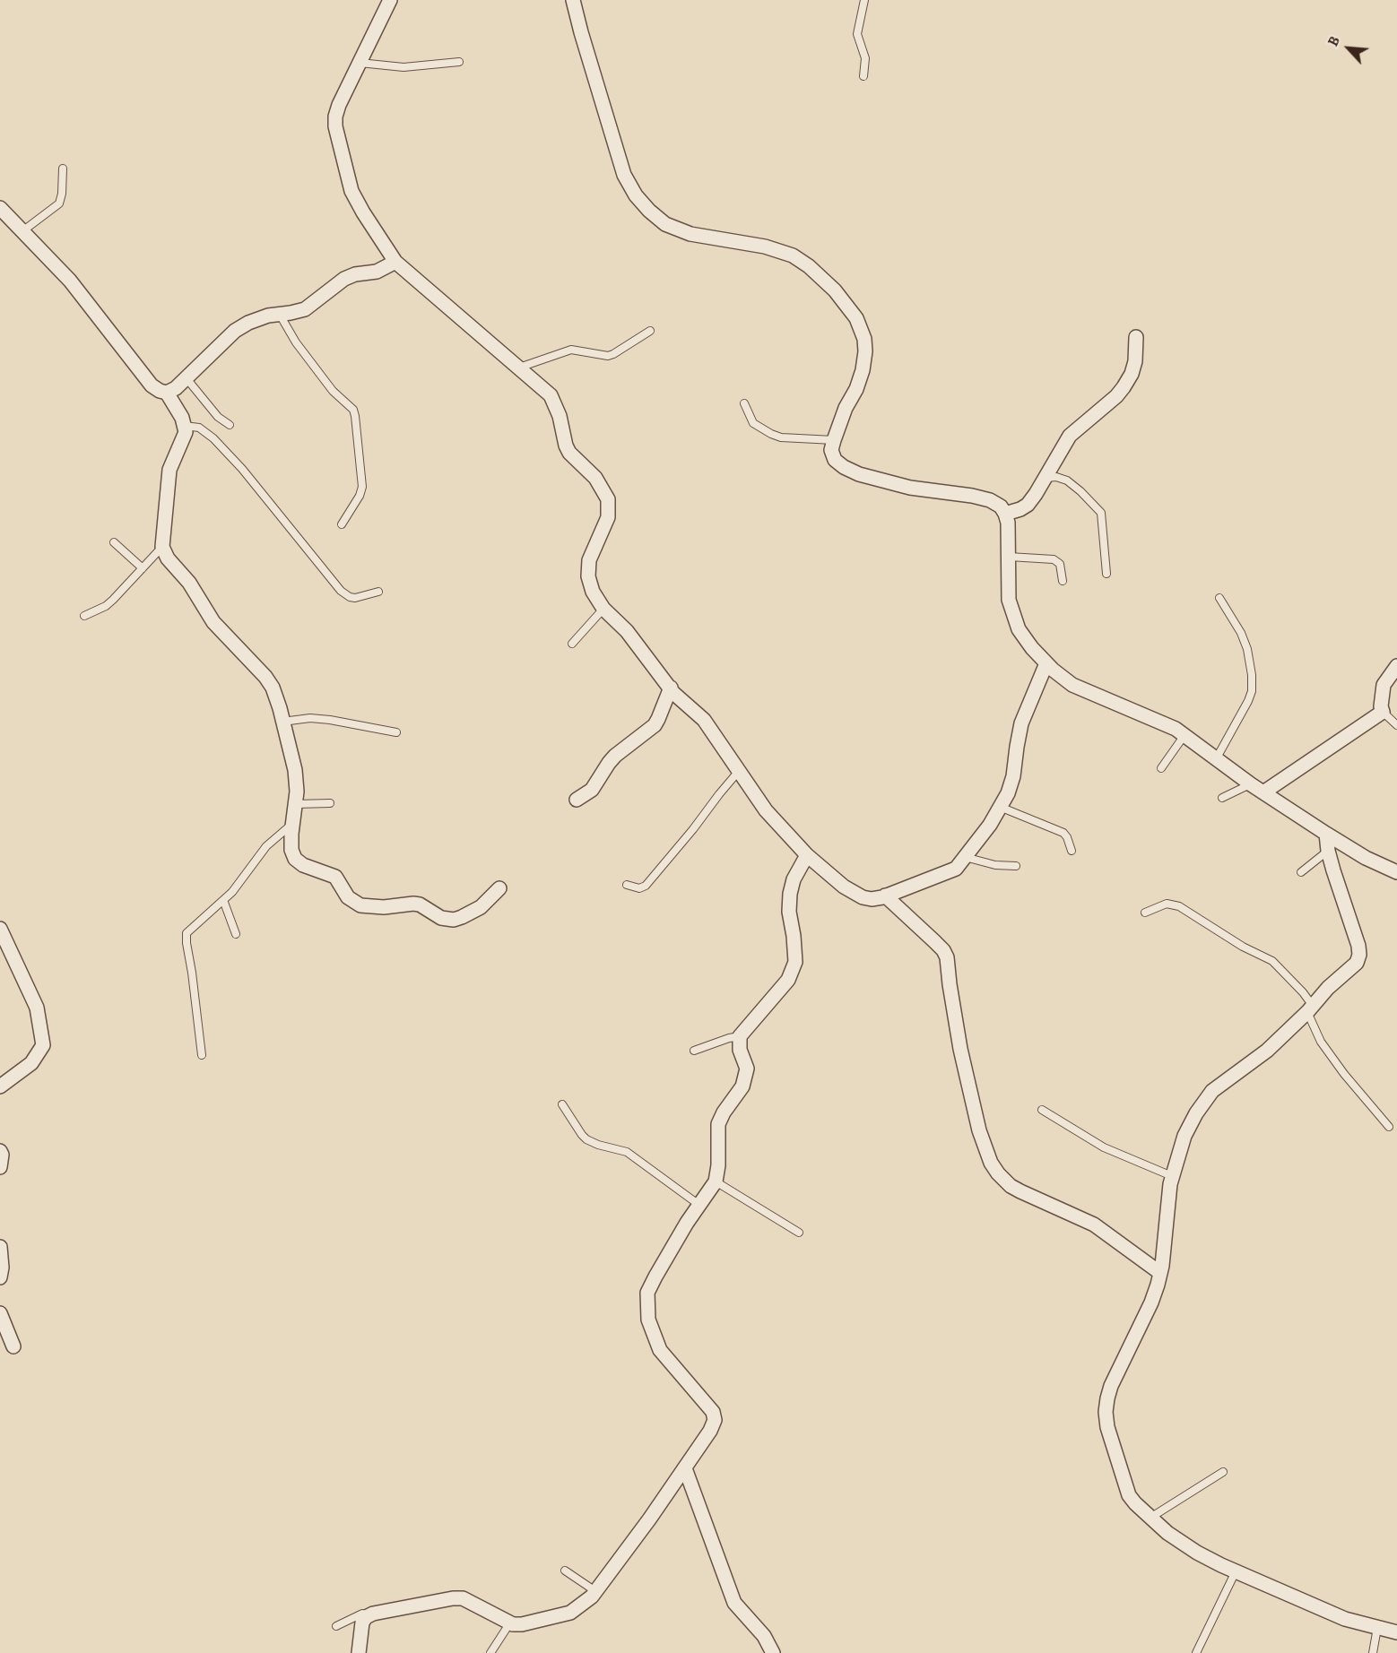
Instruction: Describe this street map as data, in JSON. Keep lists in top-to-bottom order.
{
  "north": "top left"
}
